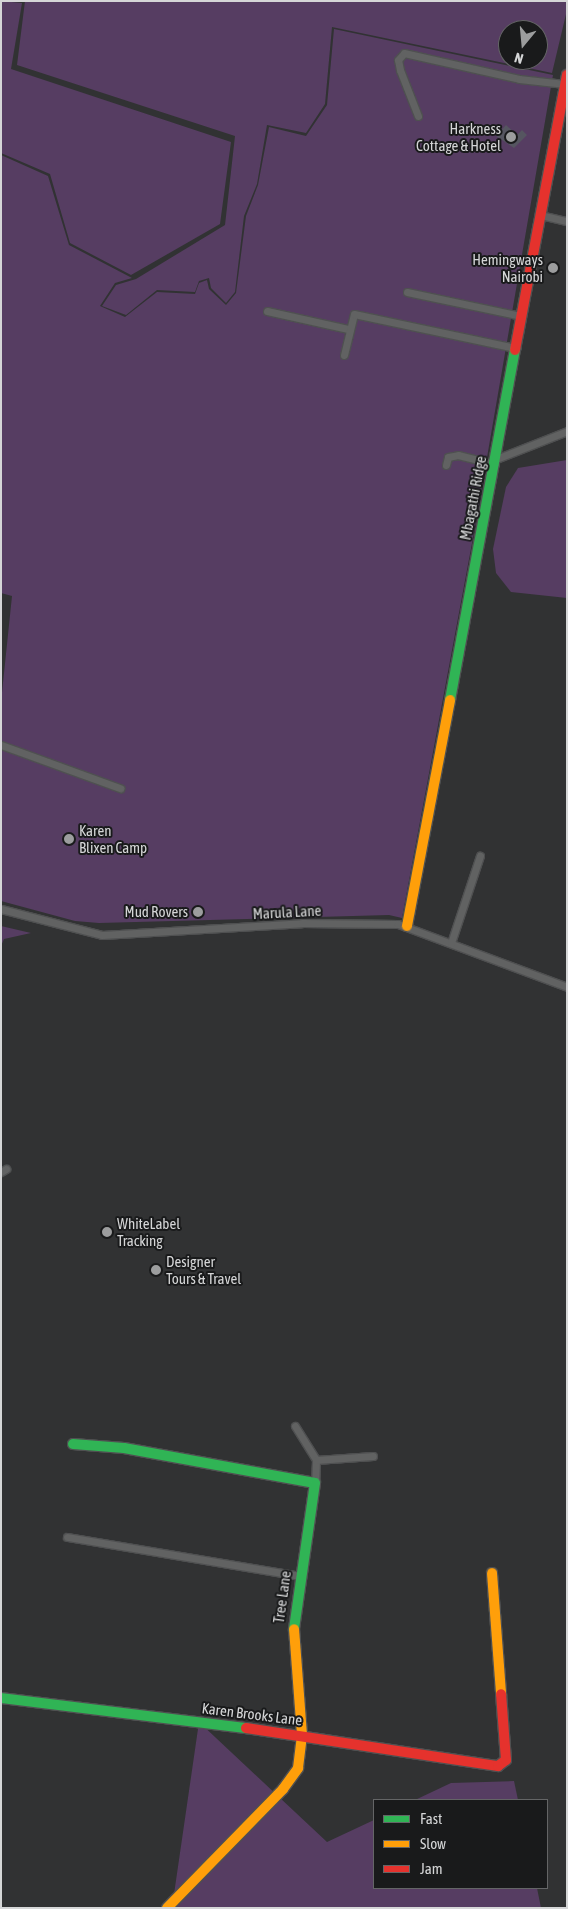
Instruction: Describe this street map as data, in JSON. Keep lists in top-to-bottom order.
{
  "streets": {
    "street": [
      "Mbagathi Ridge",
      "Marula Lane",
      "Tree Lane",
      "Karen Brooks Lane"
    ]
  },
  "crossings": [
    ["Mbagathi Ridge", "Marula Lane"],
    ["Tree Lane", "Karen Brooks Lane"]
  ],
  "places": [
    "Harkness Cottage & Hotel",
    "Hemingways Nairobi",
    "Karen Blixen Camp",
    "Mud Rovers",
    "WhiteLabel Tracking",
    "Designer Tours & Travel"
  ],
  "legend": ["Fast", "Slow", "Jam"],
  "north": "bottom"
}
